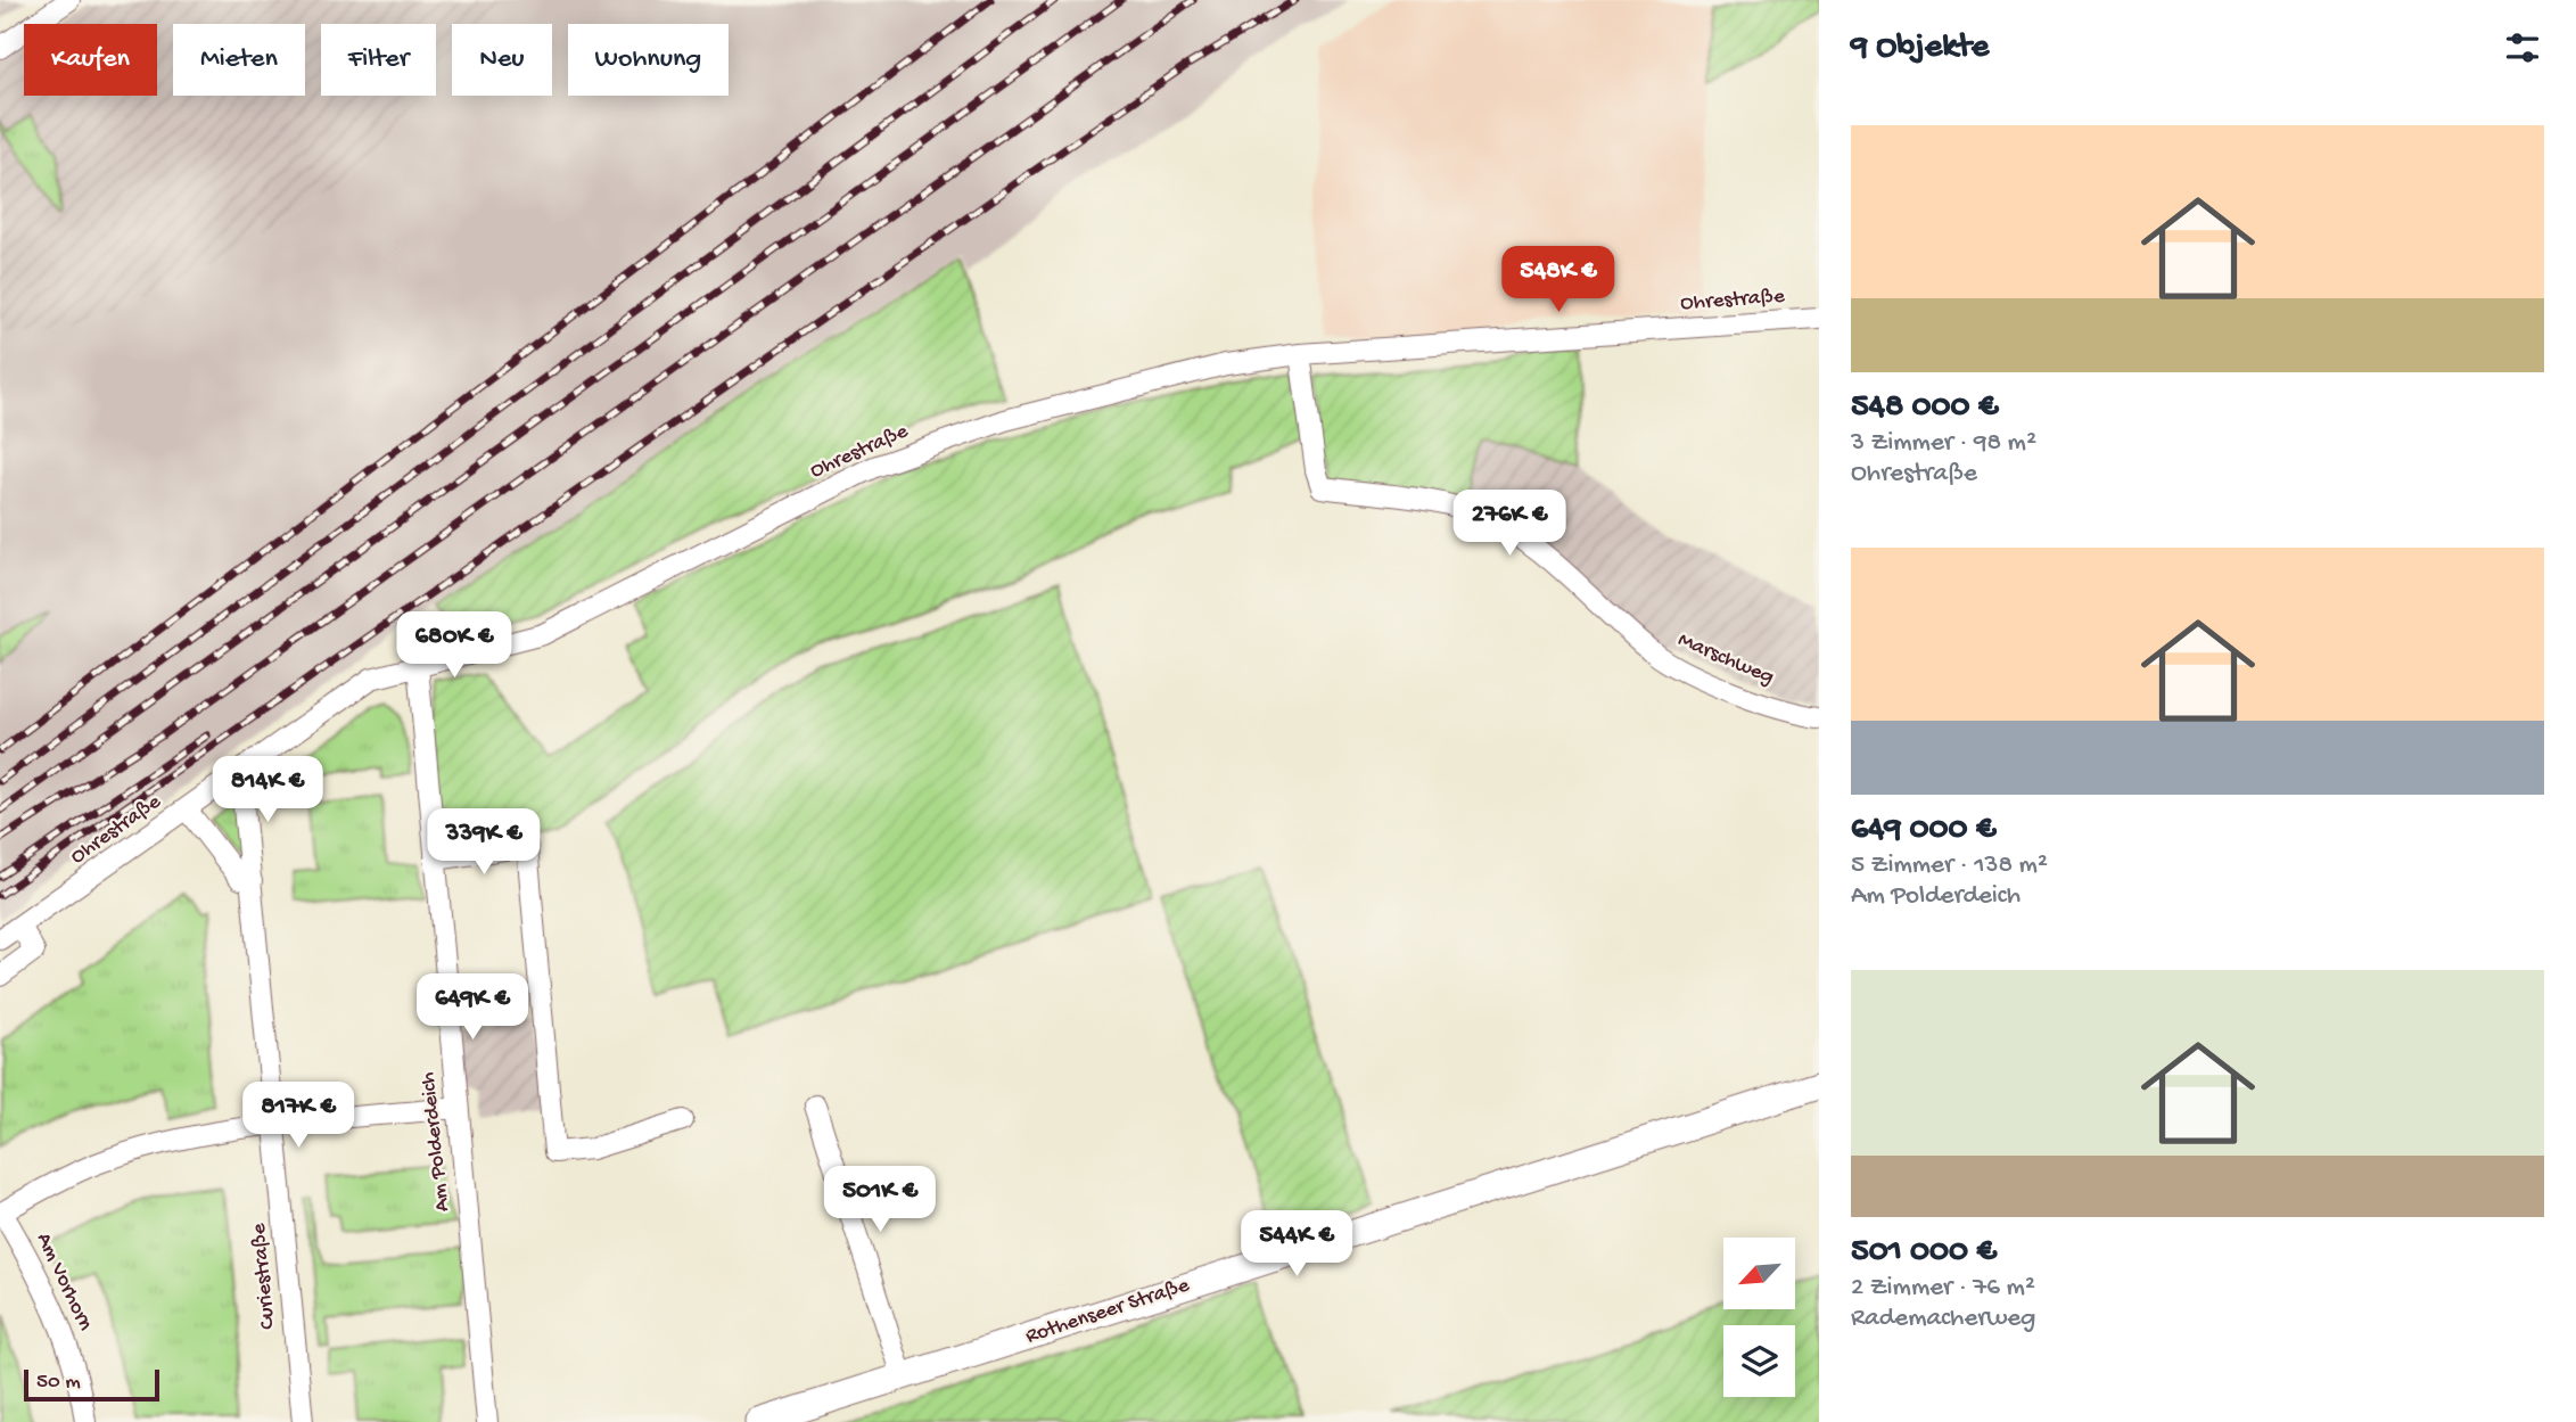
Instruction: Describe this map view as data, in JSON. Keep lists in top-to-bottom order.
{
  "streets": {
    "street": [
      "Ohrestraße",
      "Marschweg",
      "Am Polderdeich",
      "Curiestraße",
      "Am Vorhorn",
      "Rothenseer Straße"
    ]
  },
  "crossings": [
    ["Ohrestraße", "Marschweg"],
    ["Ohrestraße", "Am Polderdeich"],
    ["Ohrestraße", "Curiestraße"]
  ],
  "scale_bar": "50 m",
  "north": "bottom left",
  "page": {
    "heading": "9 Objekte",
    "chip": [
      "Kaufen",
      "Mieten",
      "Filter",
      "Neu",
      "Wohnung"
    ],
    "list": [
      {
        "name": "548 000 €",
        "note": "3 Zimmer · 98 m² · Ohrestraße"
      },
      {
        "name": "649 000 €",
        "note": "5 Zimmer · 138 m² · Am Polderdeich"
      },
      {
        "name": "501 000 €",
        "note": "2 Zimmer · 76 m² · Rademacherweg"
      }
    ],
    "price": [
      "548K €",
      "276K €",
      "680K €",
      "814K €",
      "339K €",
      "649K €",
      "817K €",
      "501K €",
      "544K €"
    ],
    "scale": "50 m"
  }
}
